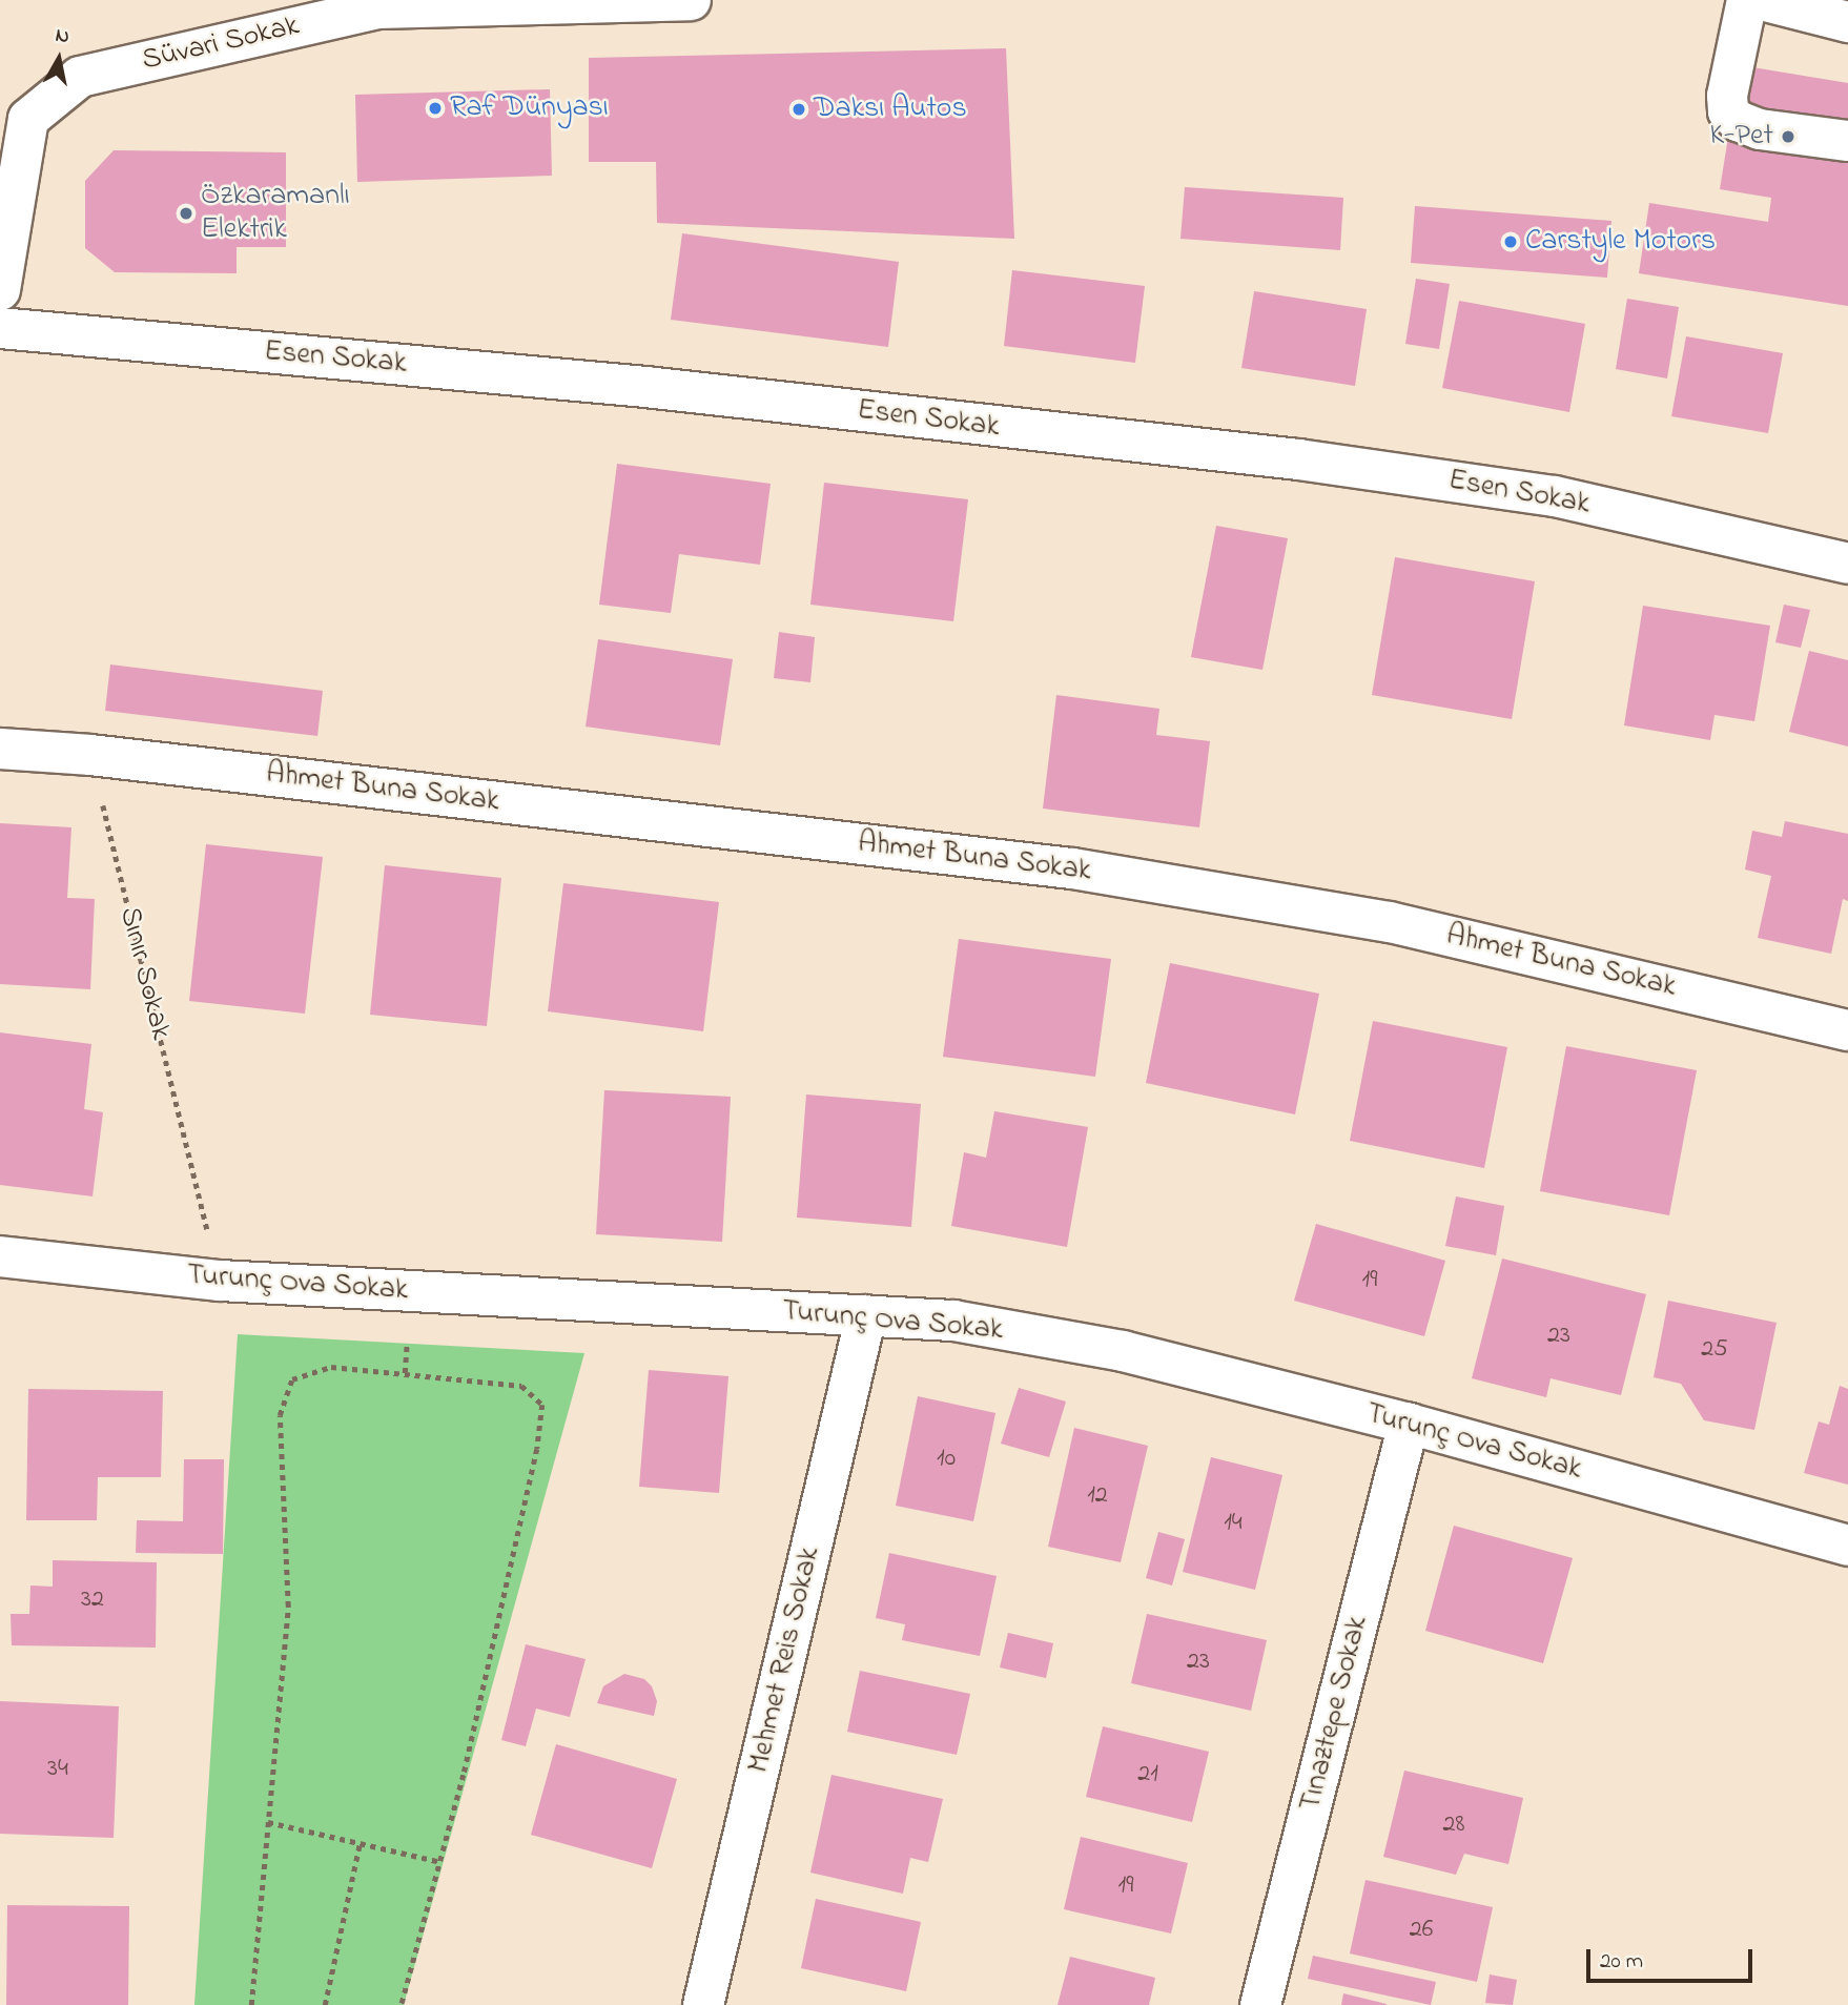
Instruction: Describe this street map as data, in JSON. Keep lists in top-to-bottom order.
{
  "streets": {
    "street": [
      "Süvari Sokak",
      "Esen Sokak",
      "Ahmet Buna Sokak",
      "Turunç Ova Sokak",
      "Mehmet Reis Sokak",
      "Tınaztepe Sokak"
    ],
    "path": ["Sınır Sokak"]
  },
  "crossings": [
    ["Ahmet Buna Sokak", "Sınır Sokak"],
    ["Sınır Sokak", "Turunç Ova Sokak"],
    ["Turunç Ova Sokak", "Mehmet Reis Sokak"],
    ["Turunç Ova Sokak", "Tınaztepe Sokak"]
  ],
  "places": [
    "Raf Dünyası",
    "Daksı Autos",
    "K-Pet",
    "Özkaramanlı Elektrik",
    "Carstyle Motors"
  ],
  "house_numbers": [
    "19",
    "23",
    "25",
    "10",
    "12",
    "14",
    "32",
    "23",
    "34",
    "21",
    "28",
    "19",
    "26"
  ],
  "scale_bar": "20 m",
  "north": "top"
}
